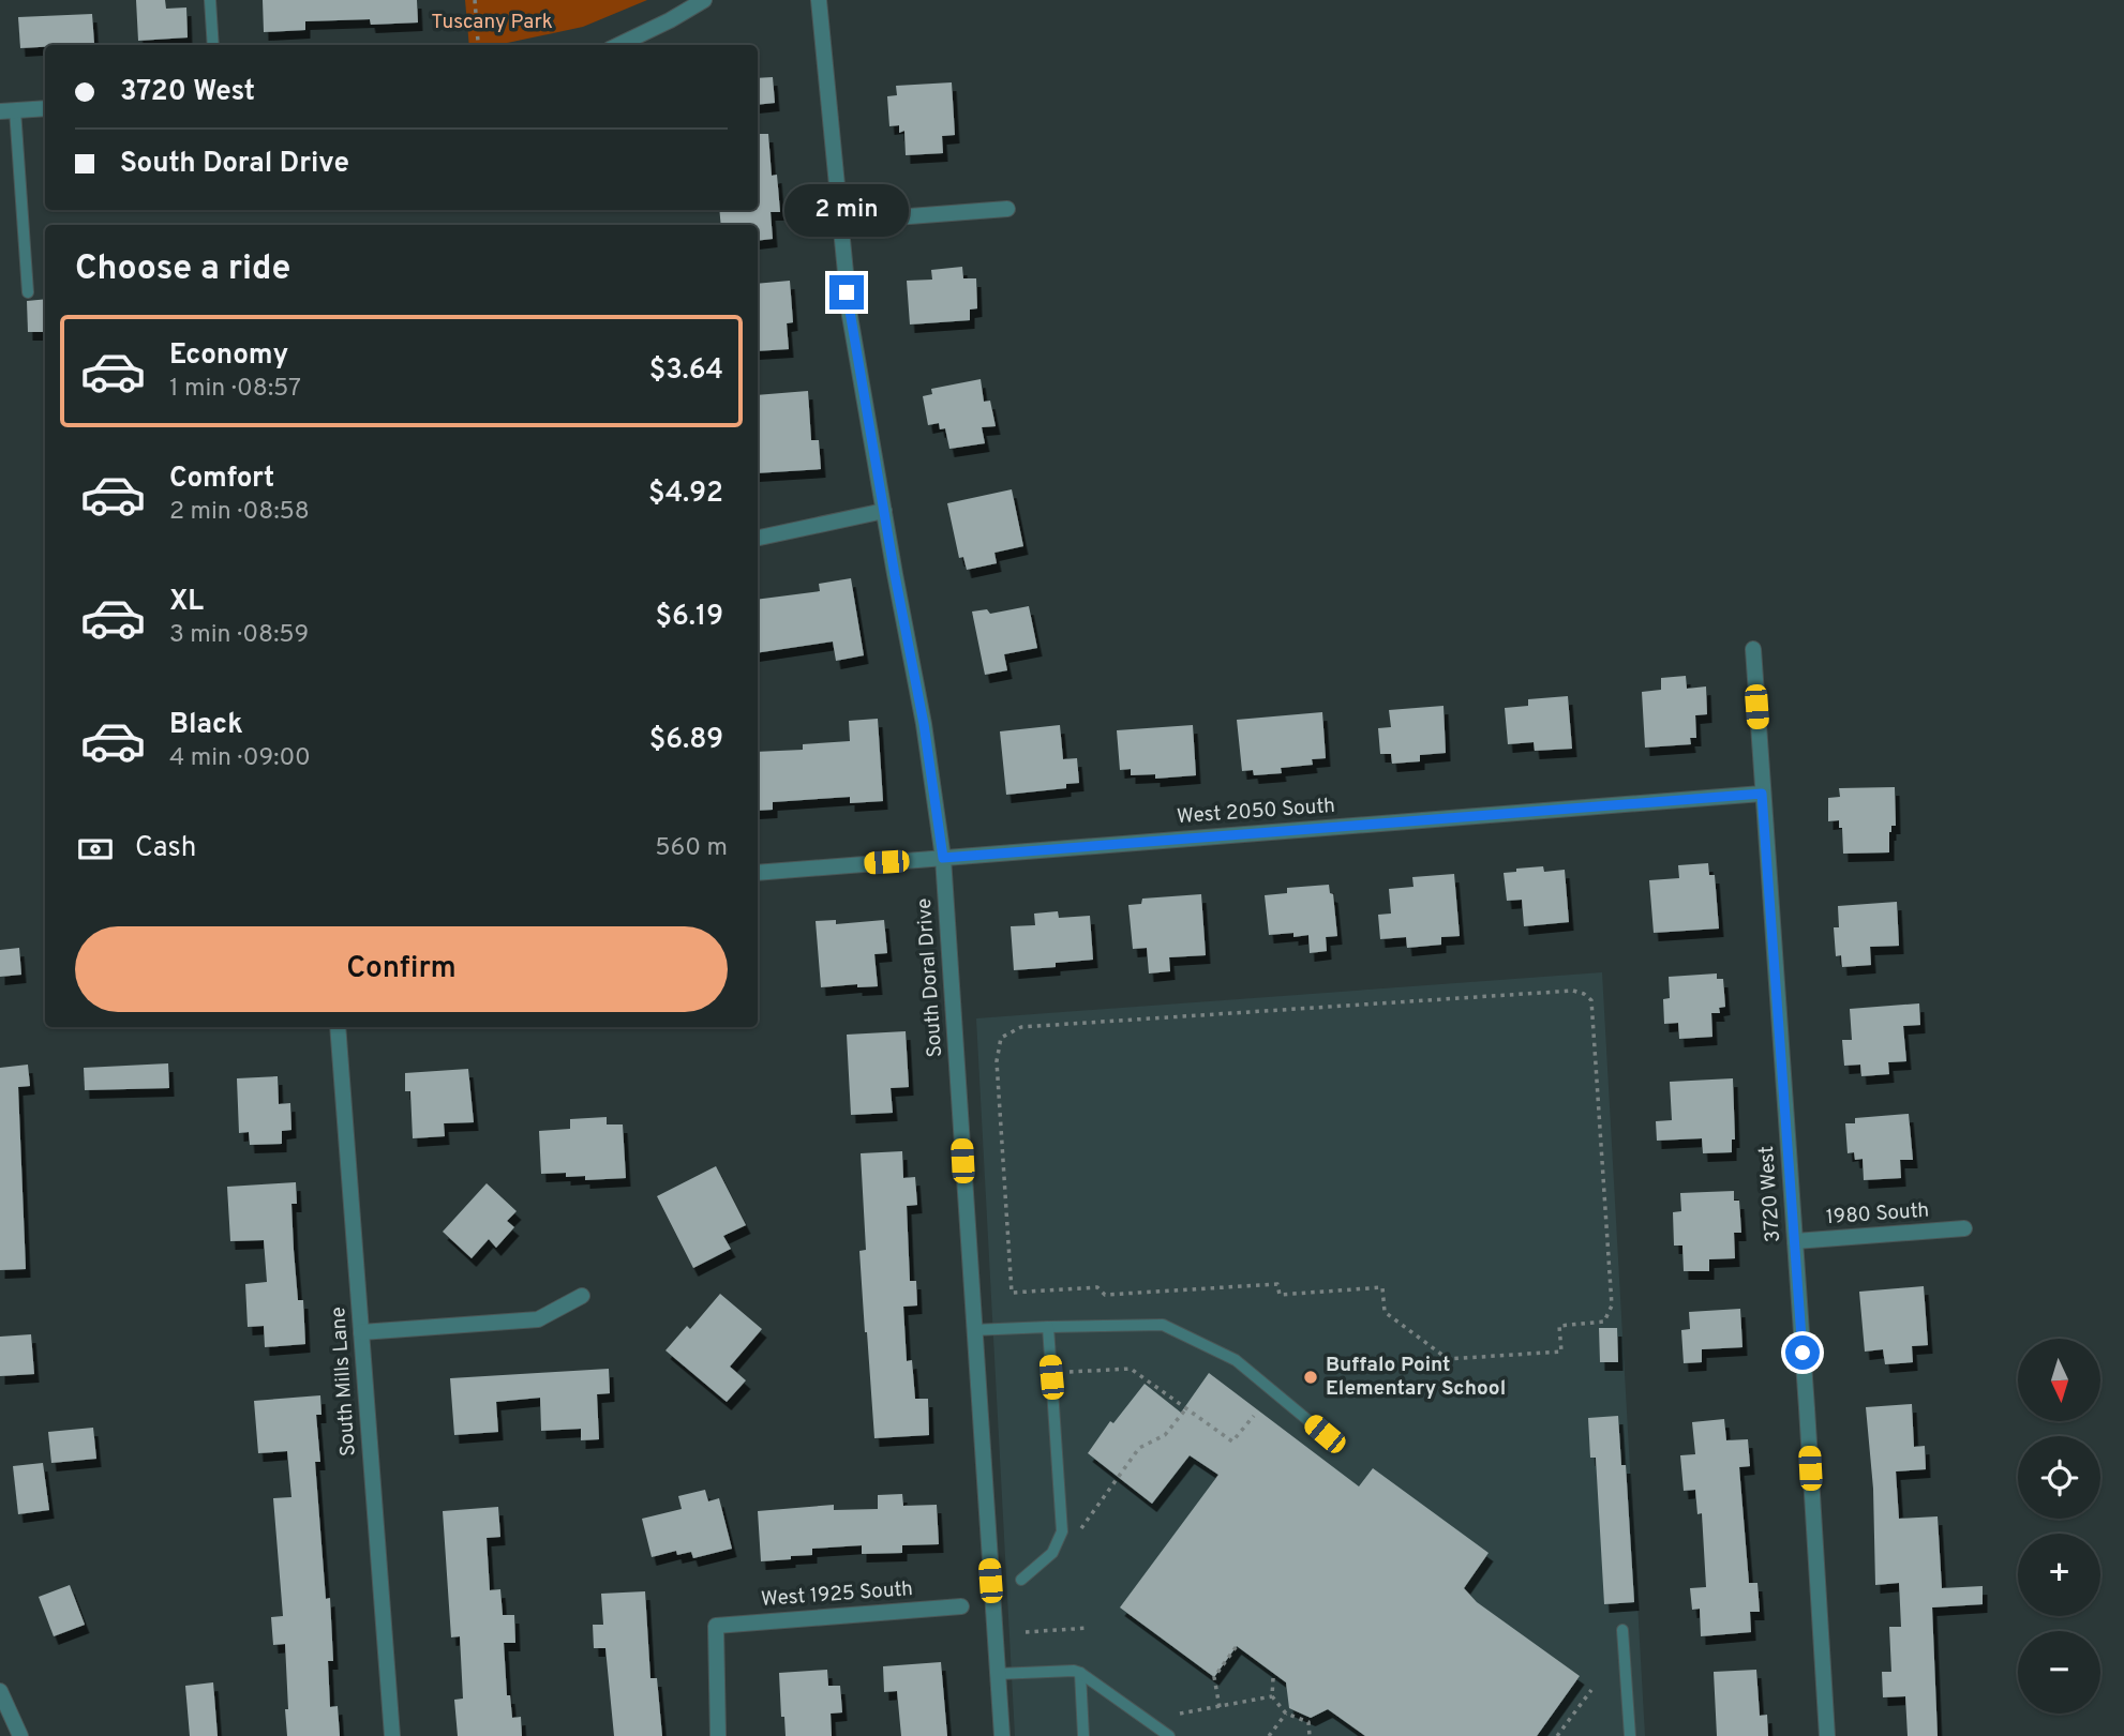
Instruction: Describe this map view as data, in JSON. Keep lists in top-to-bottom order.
{
  "streets": {
    "street": [
      "West 2050 South",
      "South Doral Drive",
      "3720 West",
      "1980 South",
      "South Mills Lane",
      "West 1925 South"
    ]
  },
  "crossings": [
    ["West 2050 South", "South Doral Drive"],
    ["West 2050 South", "3720 West"],
    ["3720 West", "1980 South"]
  ],
  "parks": ["Tuscany Park"],
  "places": ["Buffalo Point Elementary School"],
  "north": "bottom",
  "page": {
    "banner": ["3720 West", "South Doral Drive"],
    "bubble": "2 min",
    "heading": "Choose a ride",
    "list": [
      {
        "name": "Economy",
        "note": "1 min · 08:57",
        "value": "$3.64"
      },
      {
        "name": "Comfort",
        "note": "2 min · 08:58",
        "value": "$4.92"
      },
      {
        "name": "XL",
        "note": "3 min · 08:59",
        "value": "$6.19"
      },
      {
        "name": "Black",
        "note": "4 min · 09:00",
        "value": "$6.89"
      }
    ],
    "pay": ["Cash", "560 m"],
    "buttons": "Confirm",
    "map_buttons": ["+", "−"]
  }
}
